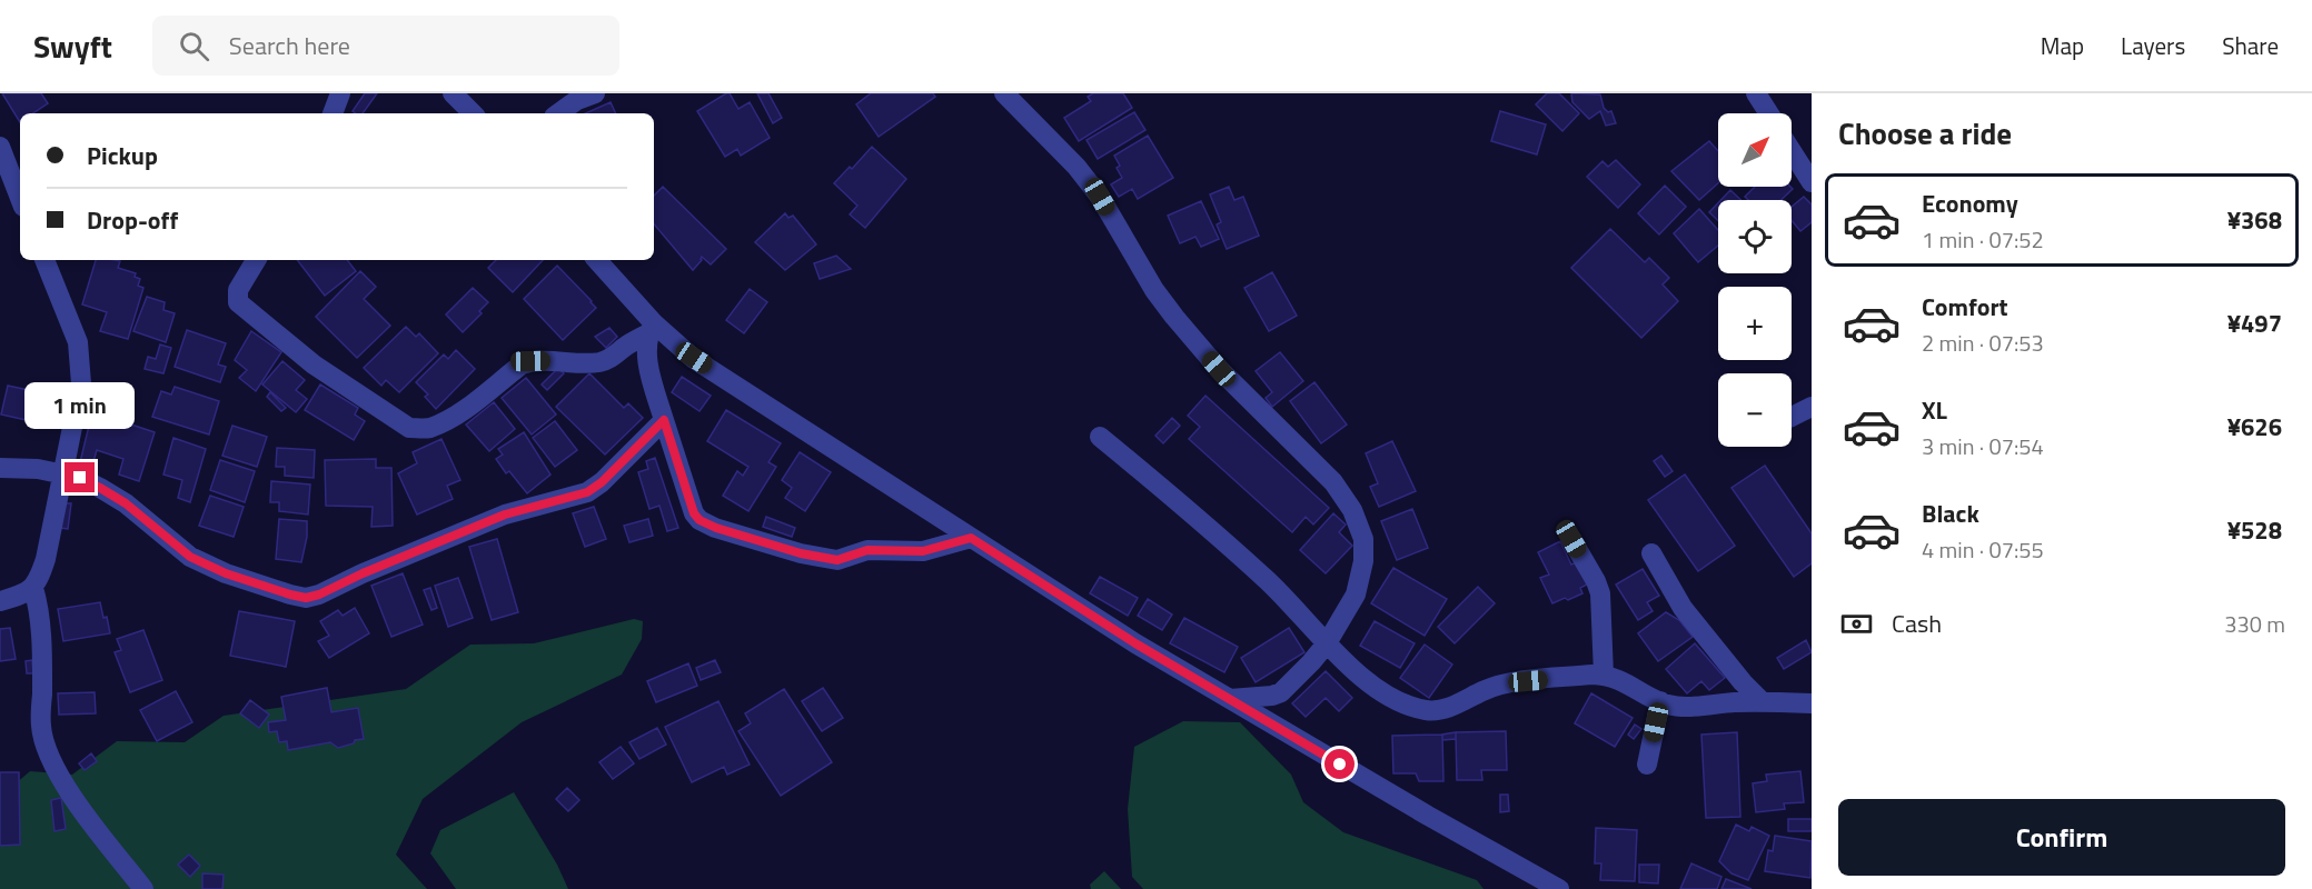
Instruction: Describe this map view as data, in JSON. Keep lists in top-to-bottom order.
{
  "north": "top right",
  "page": {
    "header": "Swyft",
    "search": "Search here",
    "nav": ["Map", "Layers", "Share"],
    "heading": "Choose a ride",
    "map_buttons": ["+", "−"],
    "banner": ["Pickup", "Drop-off"],
    "list": [
      {
        "name": "Economy",
        "note": "1 min · 07:52",
        "value": "¥368"
      },
      {
        "name": "Comfort",
        "note": "2 min · 07:53",
        "value": "¥497"
      },
      {
        "name": "XL",
        "note": "3 min · 07:54",
        "value": "¥626"
      },
      {
        "name": "Black",
        "note": "4 min · 07:55",
        "value": "¥528"
      }
    ],
    "bubble": "1 min",
    "pay": ["Cash", "330 m"],
    "buttons": "Confirm"
  }
}
